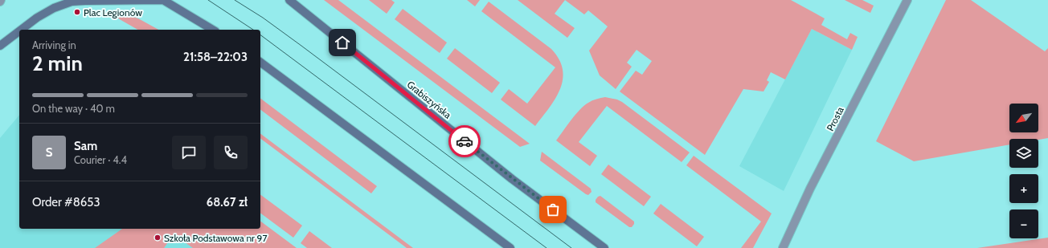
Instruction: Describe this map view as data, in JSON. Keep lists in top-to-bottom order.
{
  "streets": {
    "main road": ["Grabiszyńska"],
    "street": ["Prosta"]
  },
  "places": ["Plac Legionów", "Szkoła Podstawowa nr 97"],
  "north": "bottom left",
  "page": {
    "heading": ["2 min", "Arriving in", "21:58–22:03"],
    "panel": [
      "Sam",
      "Courier · 4.4",
      "Order #8653",
      "68.67 zł"
    ],
    "bar": "On the way · 40 m",
    "map_buttons": ["+", "−"],
    "round": "S"
  }
}
